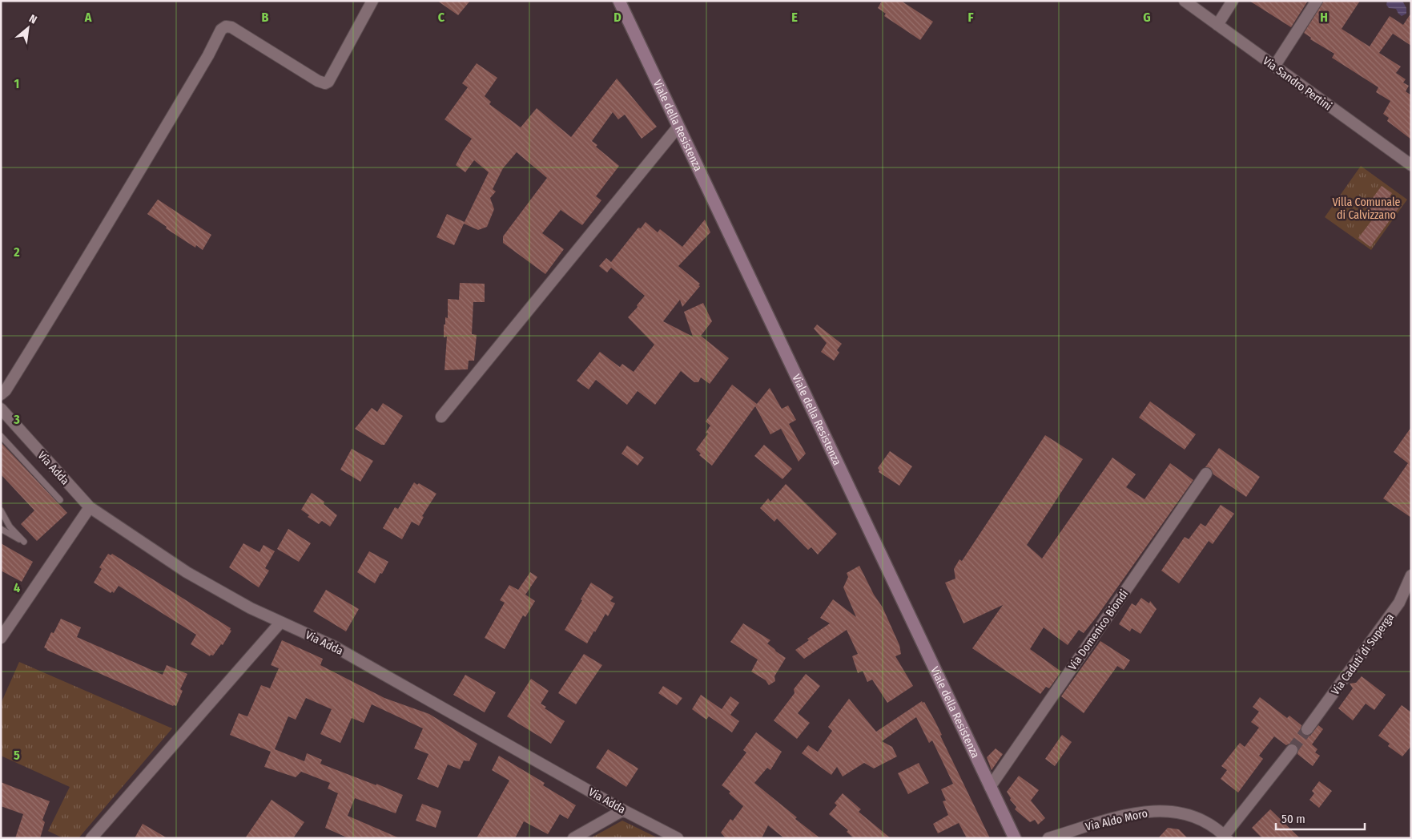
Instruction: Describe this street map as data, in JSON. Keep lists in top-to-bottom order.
{
  "streets": {
    "main road": ["Viale della Resistenza"],
    "street": [
      "Via Sandro Pertini",
      "Via Adda",
      "Via Domenico Biondi",
      "Via Caduti di Superga",
      "Via Aldo Moro"
    ]
  },
  "crossings": [
    ["Viale della Resistenza", "Via Domenico Biondi"]
  ],
  "parks": ["Villa Comunale di Calvizzano"],
  "scale_bar": "50 m",
  "north": "top right",
  "grid": {
    "columns": [
      "A",
      "B",
      "C",
      "D",
      "E",
      "F",
      "G",
      "H"
    ],
    "rows": [
      "1",
      "2",
      "3",
      "4",
      "5"
    ]
  }
}
